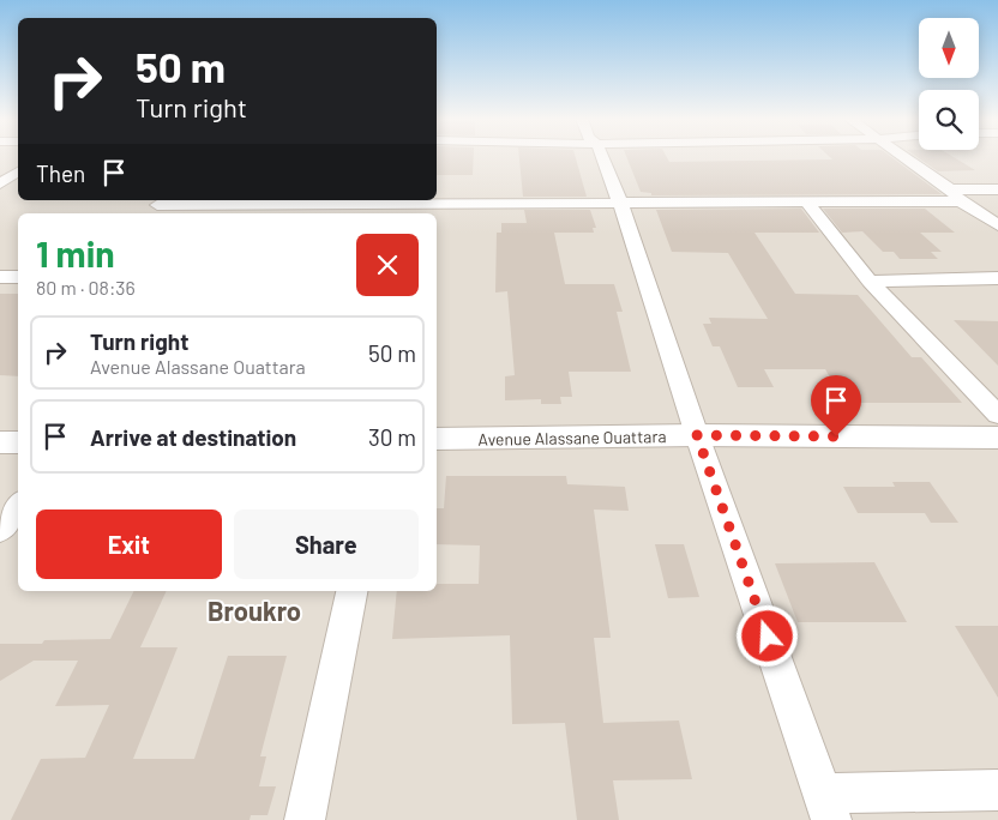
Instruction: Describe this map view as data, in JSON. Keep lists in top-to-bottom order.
{
  "streets": {
    "street": ["Avenue Alassane Ouattara"]
  },
  "districts": ["Broukro"],
  "north": "bottom",
  "page": {
    "turn": ["50 m", "Turn right"],
    "then": "Then",
    "heading": ["1 min", "80 m · 08:36"],
    "list": [
      {
        "name": "Turn right",
        "note": "Avenue Alassane Ouattara",
        "value": "50 m"
      },
      {
        "name": "Arrive at destination",
        "value": "30 m"
      }
    ],
    "buttons": ["Exit", "Share"]
  }
}
